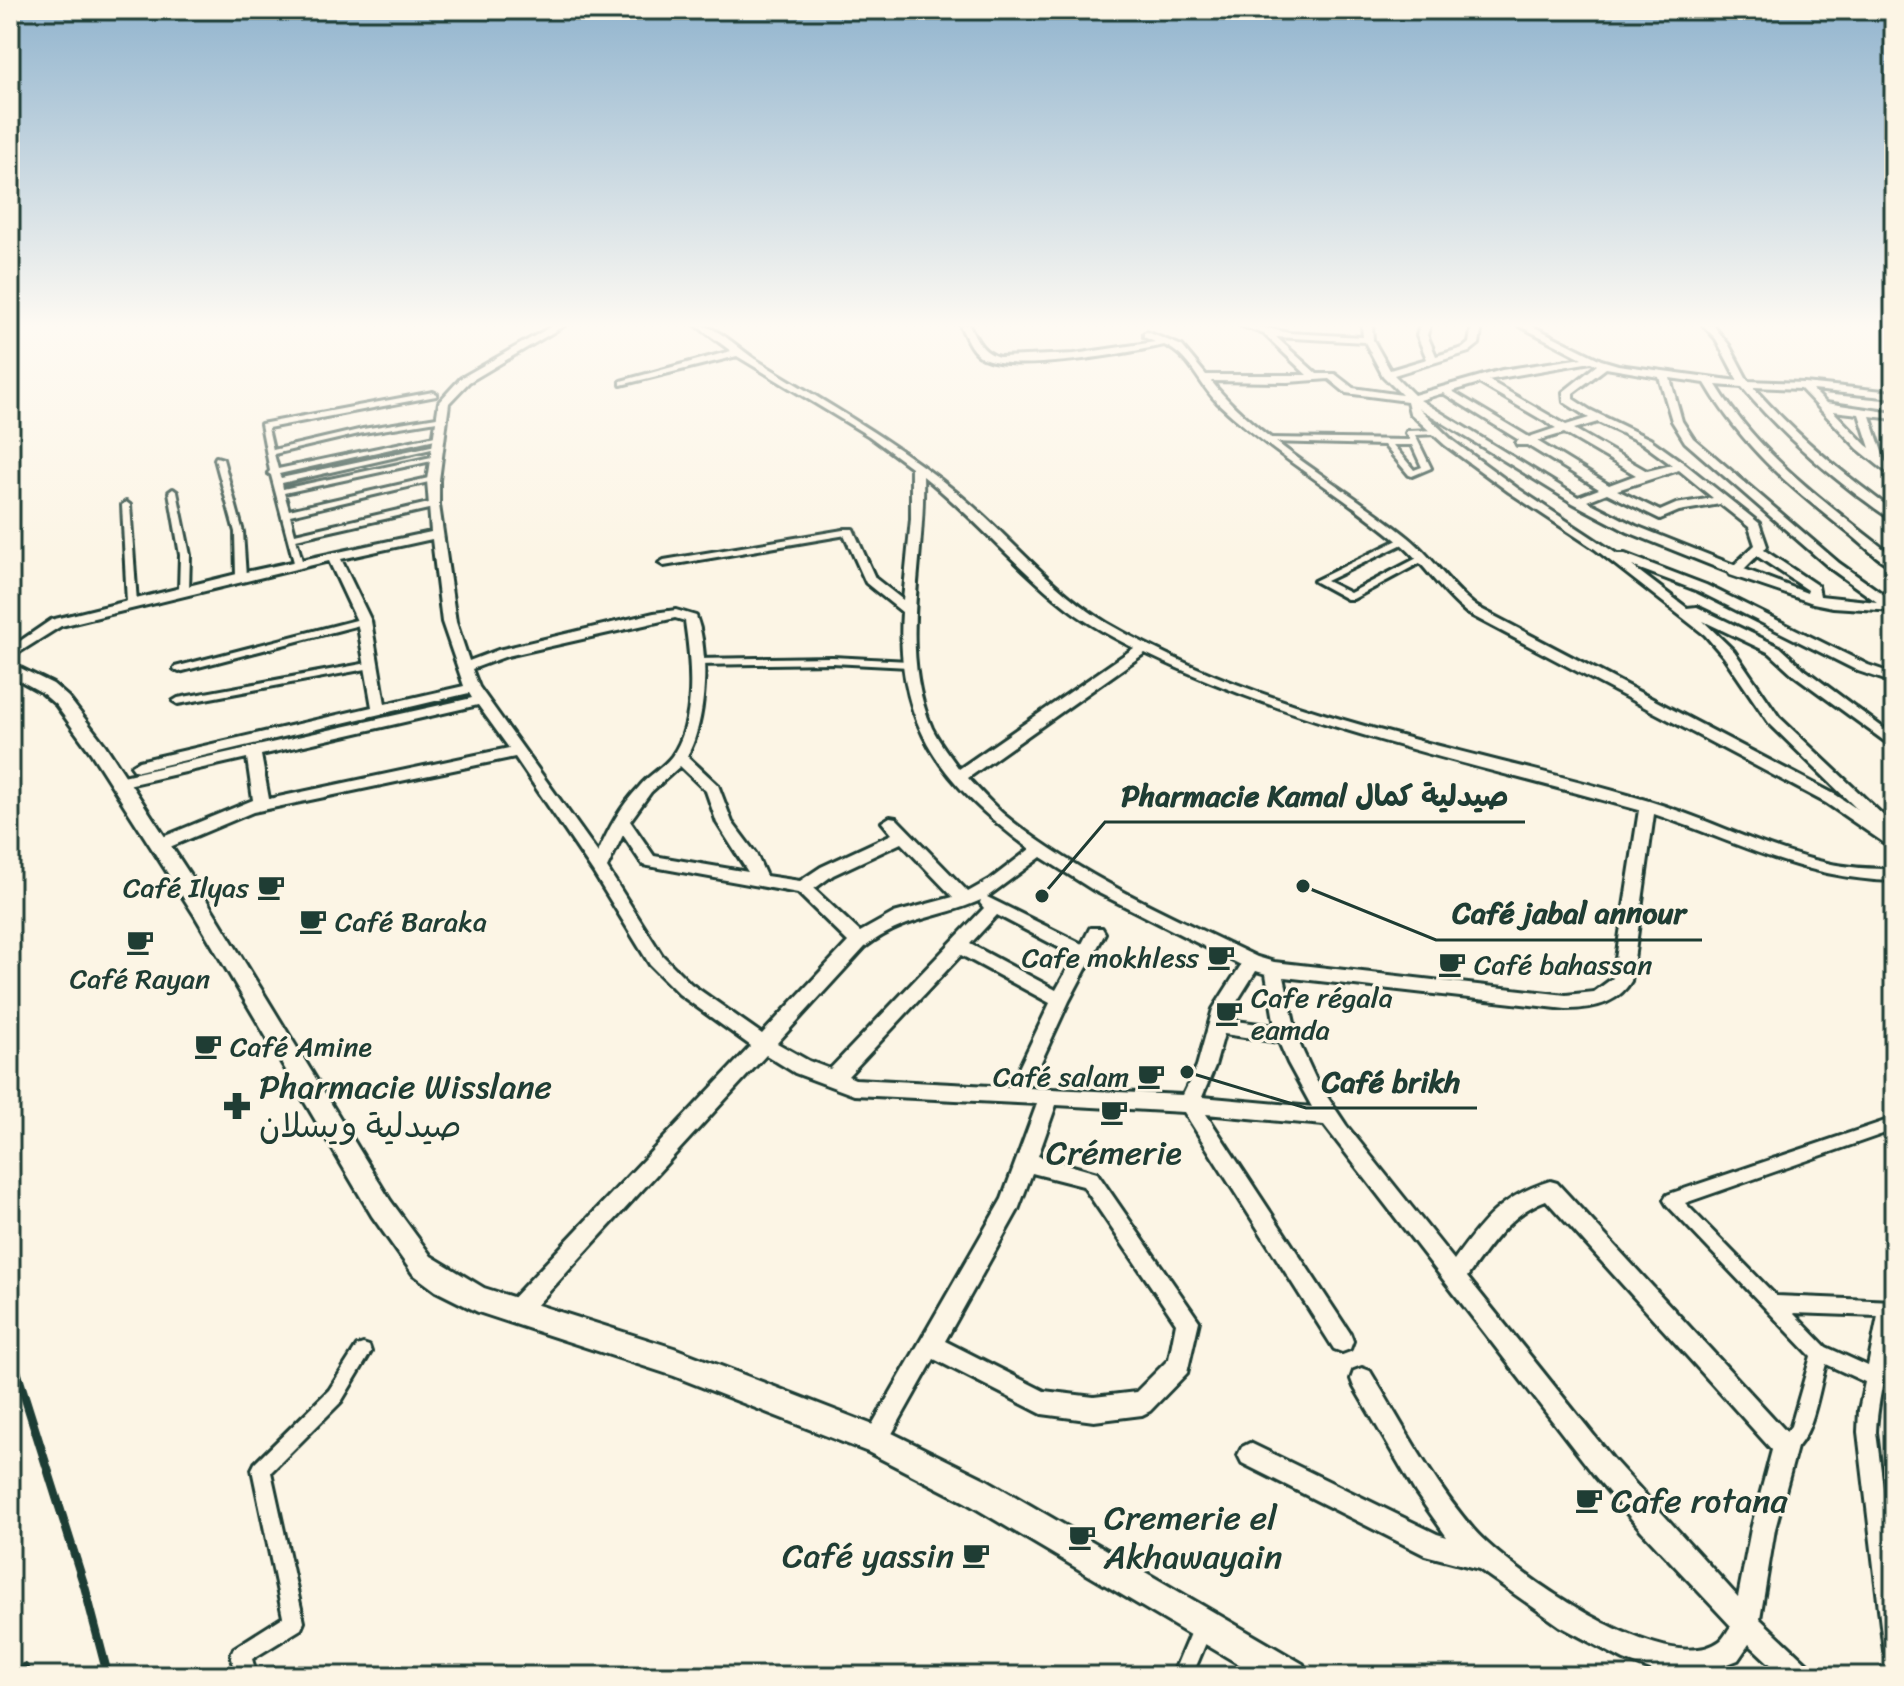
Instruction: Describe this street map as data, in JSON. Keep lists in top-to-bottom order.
{
  "places": {
    "other": ["Café jabal annour", "Pharmacie Kamal صيدلية كمال", "Café brikh"],
    "cafe": [
      "Café Ilyas",
      "Café Baraka",
      "Café Rayan",
      "Cafe mokhless",
      "Café bahassan",
      "Cafe régala eamda",
      "Café Amine",
      "Café salam",
      "Crémerie",
      "Cafe rotana",
      "Cremerie el Akhawayain",
      "Café yassin"
    ],
    "pharmacy": ["Pharmacie Wisslane صيدلية ويسلان"]
  }
}
